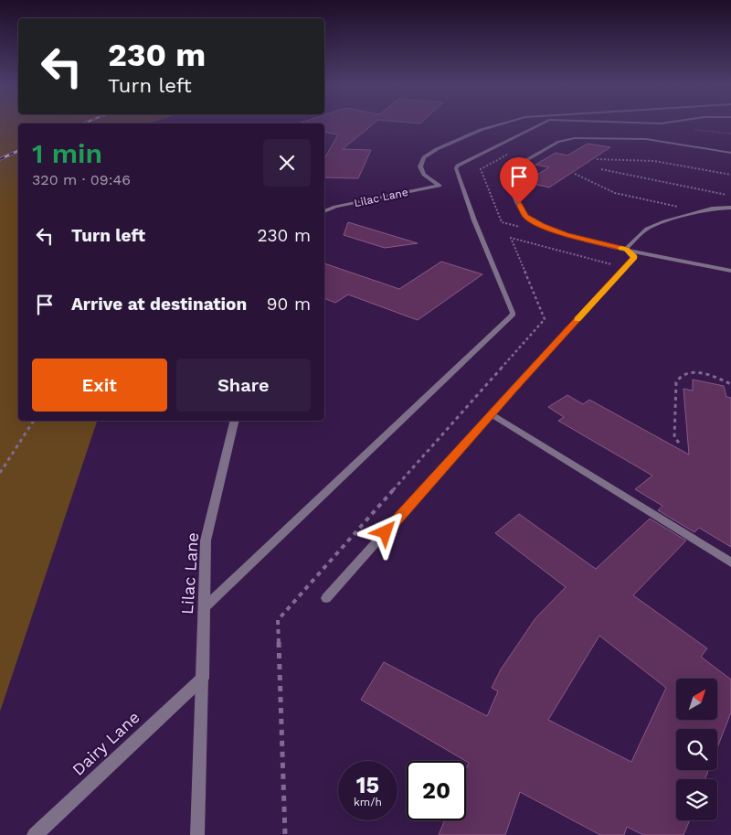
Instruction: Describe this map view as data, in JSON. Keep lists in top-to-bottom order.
{
  "streets": {
    "street": ["Lilac Lane", "Dairy Lane"]
  },
  "crossings": [
    ["Lilac Lane", "Dairy Lane"]
  ],
  "north": "top right",
  "page": {
    "turn": ["230 m", "Turn left"],
    "heading": ["1 min", "320 m · 09:46"],
    "list": [
      {
        "name": "Turn left",
        "value": "230 m"
      },
      {
        "name": "Arrive at destination",
        "value": "90 m"
      }
    ],
    "buttons": ["Exit", "Share"],
    "speed": "15 km/h",
    "limit": "20"
  }
}
